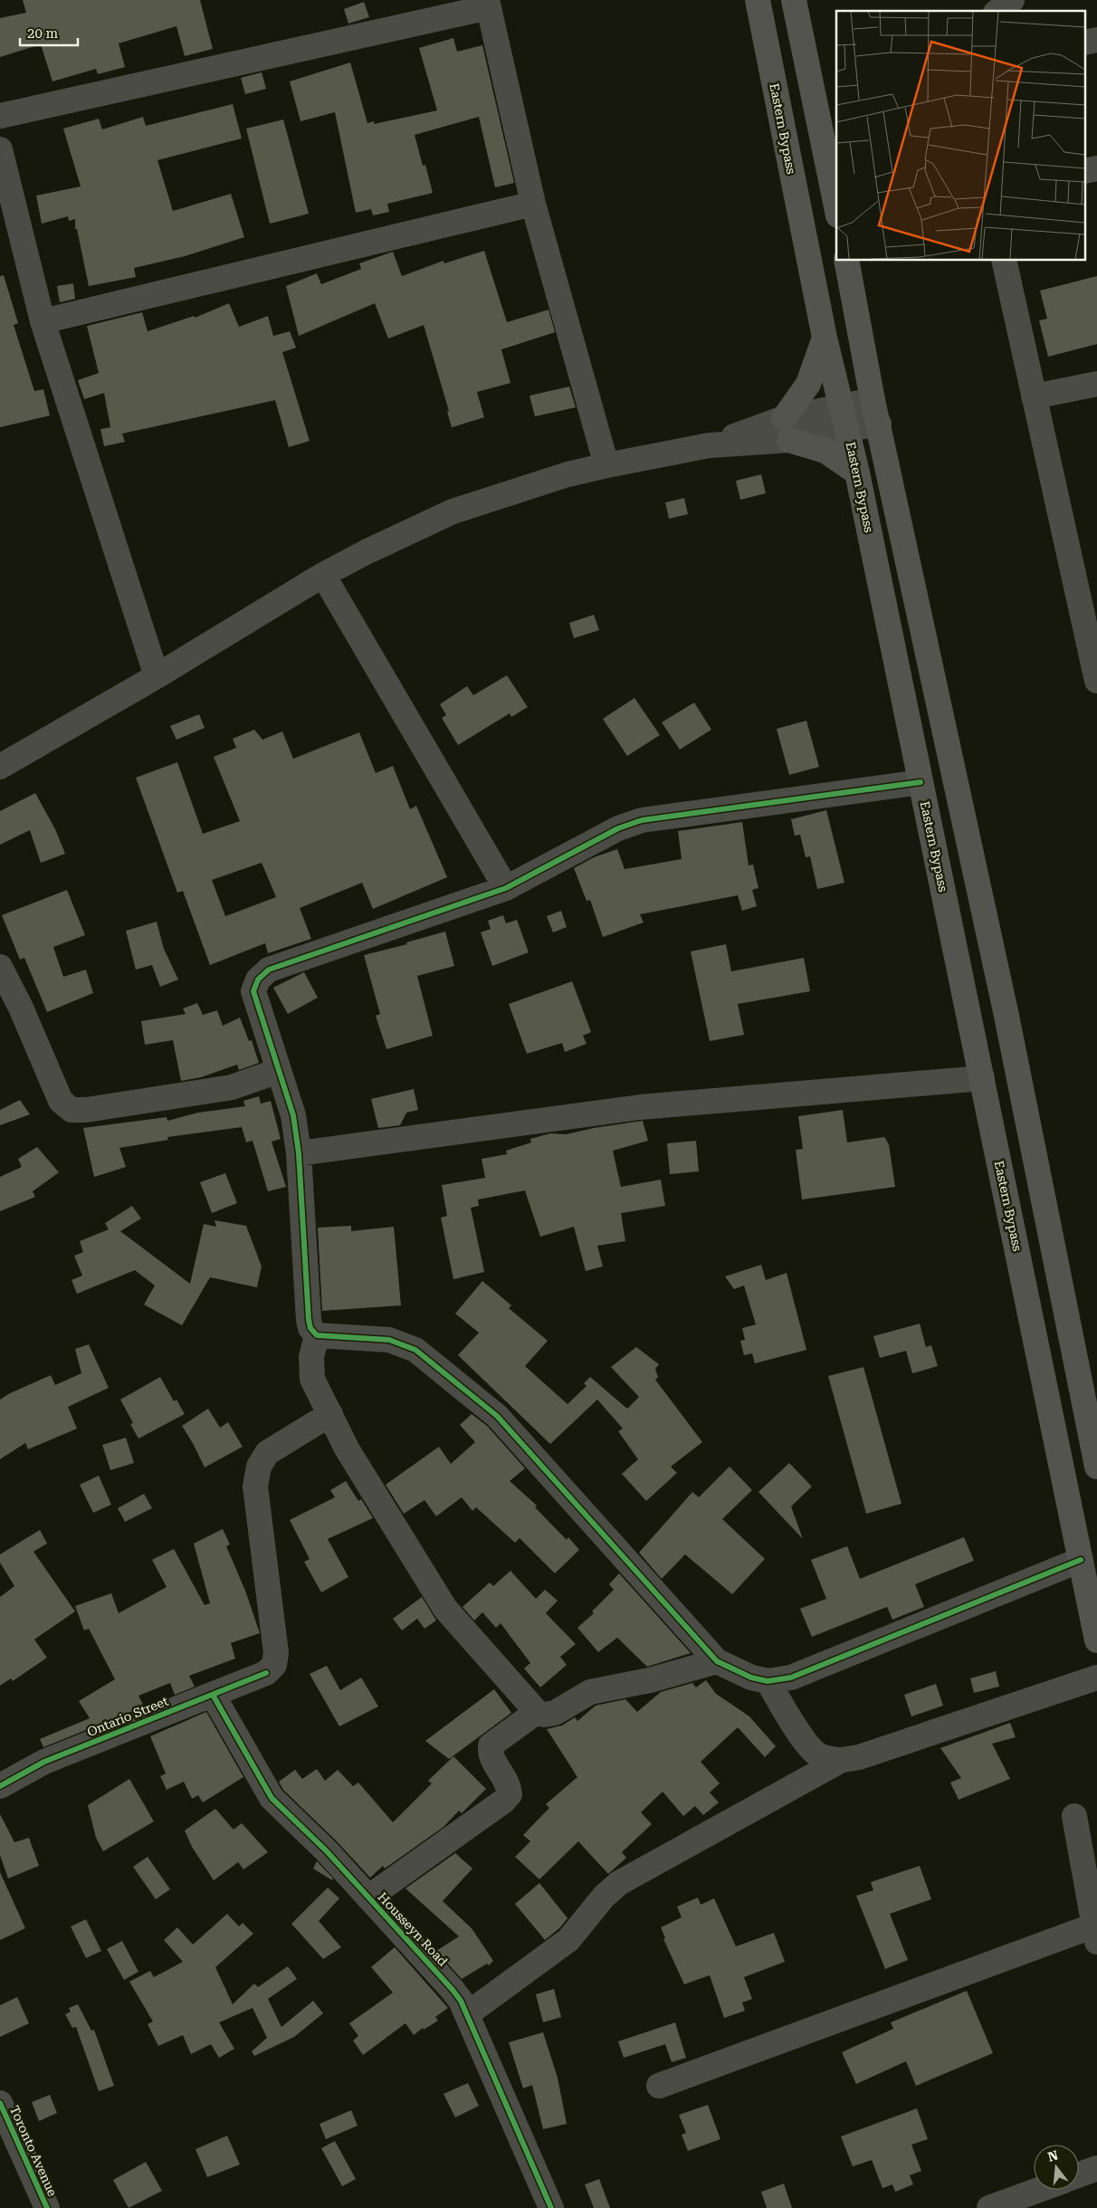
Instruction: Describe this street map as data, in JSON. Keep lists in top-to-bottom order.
{
  "streets": {
    "main road": ["Eastern Bypass"],
    "street": ["Ontario Street", "Housseyn Road", "Toronto Avenue"]
  },
  "crossings": [
    ["Ontario Street", "Housseyn Road"]
  ],
  "scale_bar": "20 m",
  "north": "top"
}
